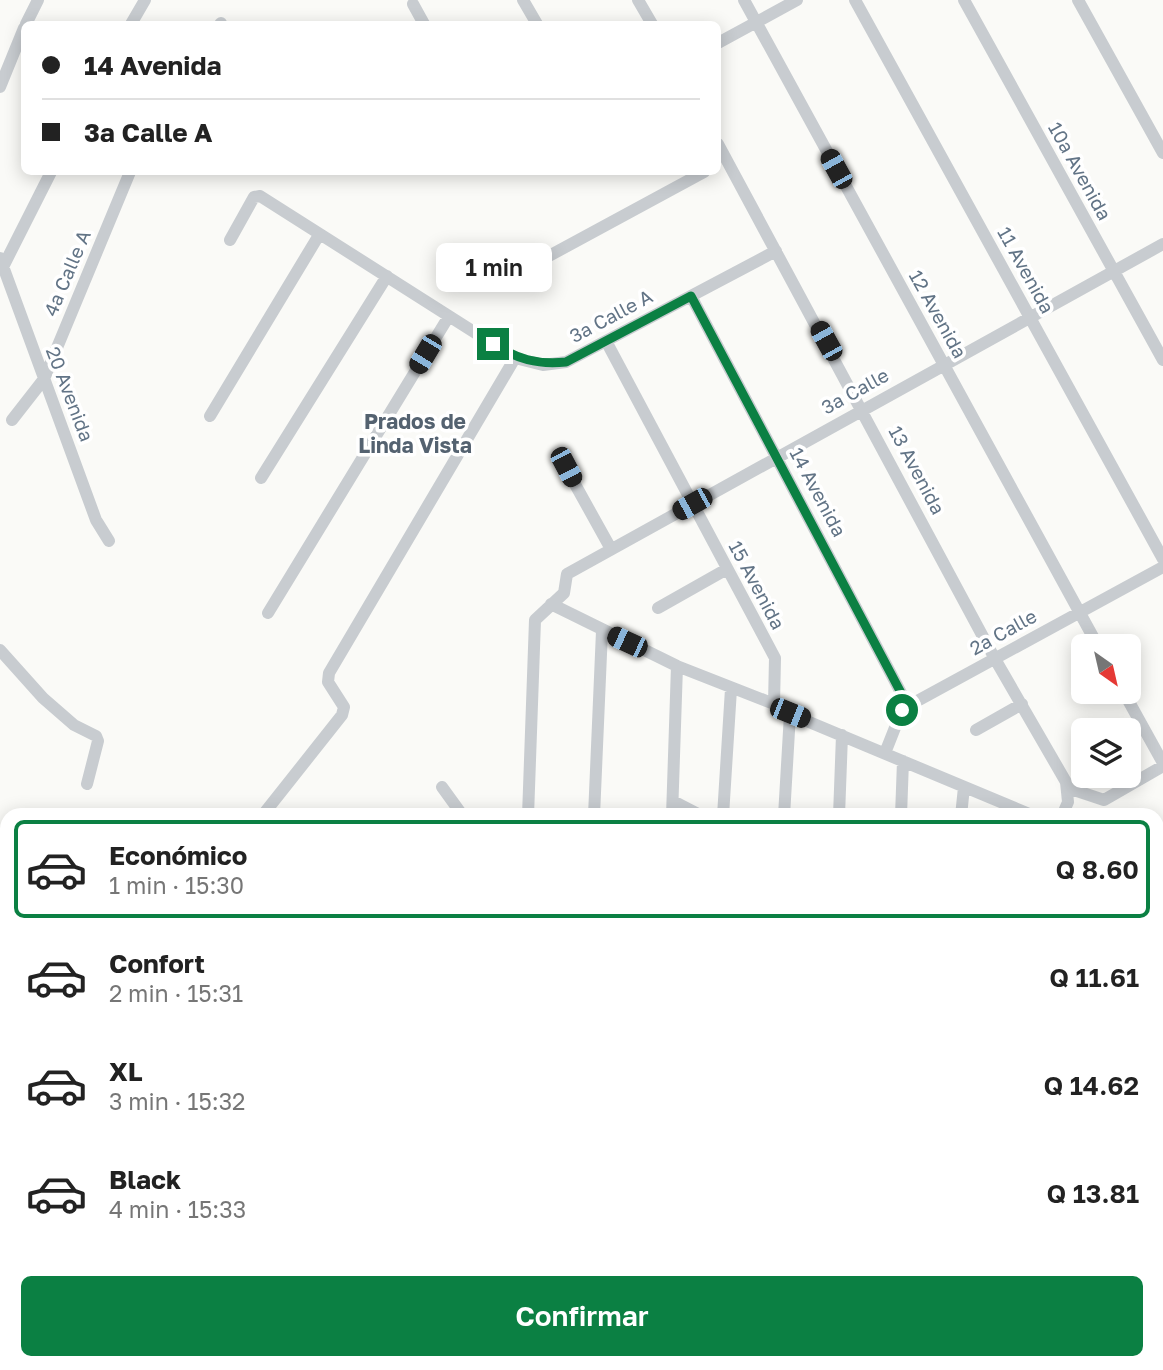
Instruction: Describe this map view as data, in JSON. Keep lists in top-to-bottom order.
{
  "streets": {
    "street": [
      "10a Avenida",
      "11 Avenida",
      "4a Calle A",
      "12 Avenida",
      "3a Calle A",
      "3a Calle",
      "20 Avenida",
      "13 Avenida",
      "14 Avenida",
      "15 Avenida",
      "2a Calle"
    ]
  },
  "crossings": [
    ["10a Avenida", "3a Calle"],
    ["11 Avenida", "3a Calle"],
    ["4a Calle A", "20 Avenida"],
    ["12 Avenida", "3a Calle"],
    ["12 Avenida", "2a Calle"],
    ["3a Calle A", "13 Avenida"],
    ["3a Calle A", "14 Avenida"],
    ["3a Calle A", "15 Avenida"],
    ["3a Calle", "13 Avenida"],
    ["3a Calle", "14 Avenida"],
    ["3a Calle", "15 Avenida"],
    ["13 Avenida", "2a Calle"],
    ["14 Avenida", "2a Calle"]
  ],
  "districts": ["Prados de Linda Vista"],
  "north": "bottom right",
  "page": {
    "banner": ["14 Avenida", "3a Calle A"],
    "bubble": "1 min",
    "list": [
      {
        "name": "Económico",
        "note": "1 min · 15:30",
        "value": "Q 8.60"
      },
      {
        "name": "Confort",
        "note": "2 min · 15:31",
        "value": "Q 11.61"
      },
      {
        "name": "XL",
        "note": "3 min · 15:32",
        "value": "Q 14.62"
      },
      {
        "name": "Black",
        "note": "4 min · 15:33",
        "value": "Q 13.81"
      }
    ],
    "buttons": "Confirmar"
  }
}
